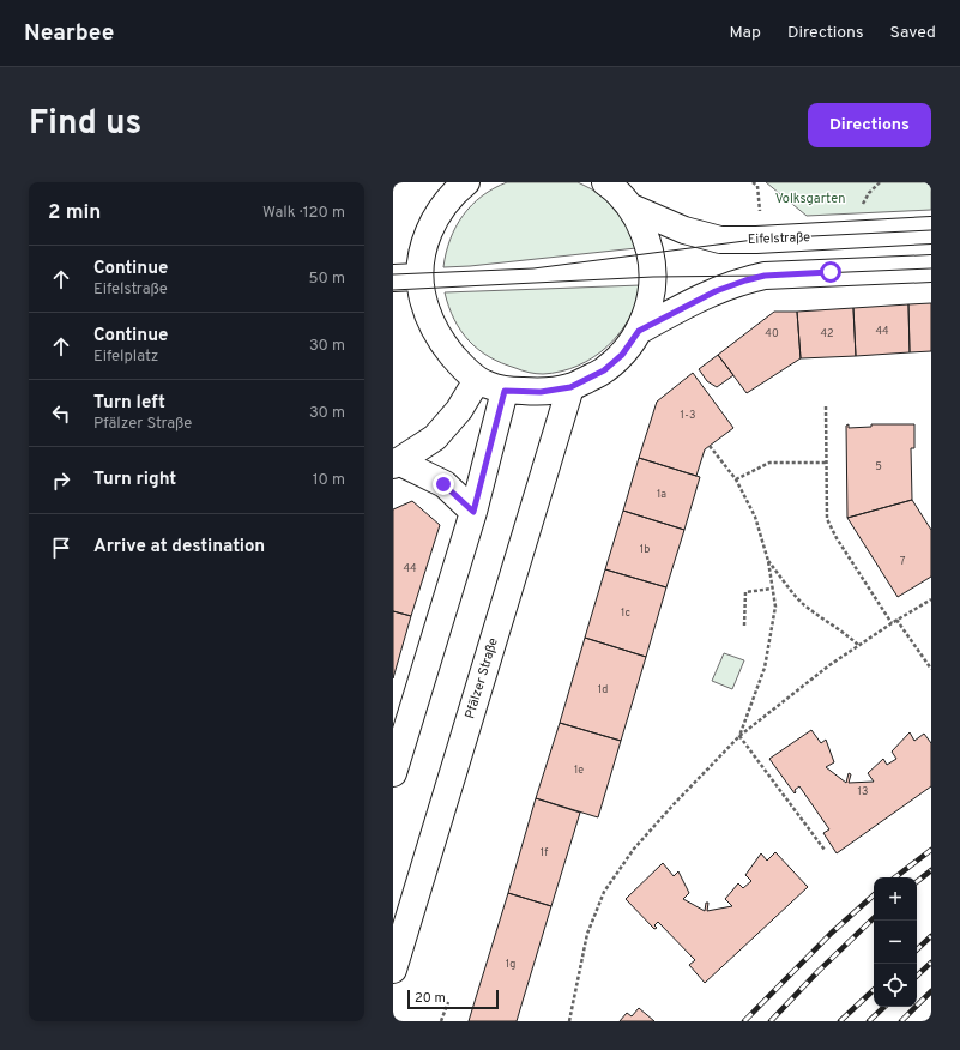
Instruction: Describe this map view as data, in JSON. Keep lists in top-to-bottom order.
{
  "streets": {
    "street": ["Eifelstraße", "Pfälzer Straße"]
  },
  "parks": ["Volksgarten"],
  "house_numbers": [
    "44",
    "40",
    "42",
    "1-3",
    "5",
    "1a",
    "1b",
    "7",
    "44",
    "1c",
    "1d",
    "1e",
    "13",
    "1f",
    "1g"
  ],
  "scale_bar": "20 m",
  "page": {
    "header": "Nearbee",
    "nav": ["Map", "Directions", "Saved"],
    "title": "Find us",
    "buttons": "Directions",
    "heading": ["2 min", "Walk · 120 m"],
    "list": [
      ["Continue", "Eifelstraße", "50 m"],
      ["Continue", "Eifelplatz", "30 m"],
      ["Turn left", "Pfälzer Straße", "30 m"],
      ["Turn right", "10 m"],
      "Arrive at destination"
    ],
    "map_buttons": ["+", "−"],
    "scale": "20 m"
  }
}
